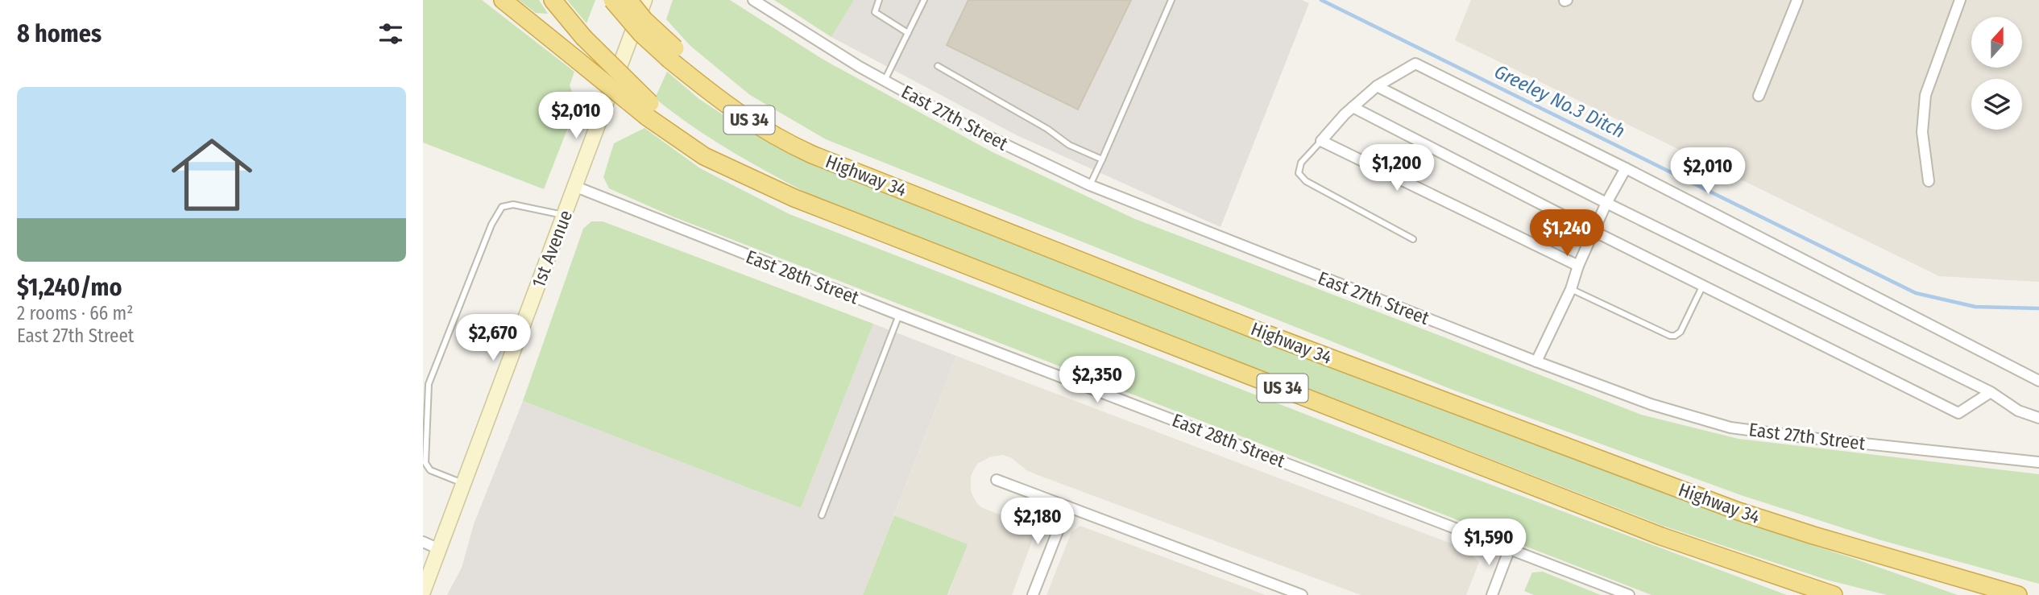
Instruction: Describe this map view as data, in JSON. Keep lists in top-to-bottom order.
{
  "streets": {
    "highway": ["US 34", "Highway 34"],
    "main road": ["1st Avenue"],
    "street": ["East 27th Street", "East 28th Street"]
  },
  "crossings": [
    ["1st Avenue", "East 28th Street"]
  ],
  "water": ["Greeley No.3 Ditch"],
  "north": "top",
  "page": {
    "heading": "8 homes",
    "list": [
      {
        "name": "$1,240/mo",
        "note": "2 rooms · 66 m² · East 27th Street"
      }
    ],
    "price": [
      "$2,010",
      "$1,200",
      "$2,010",
      "$1,240",
      "$2,670",
      "$2,350",
      "$2,180",
      "$1,590"
    ]
  }
}
